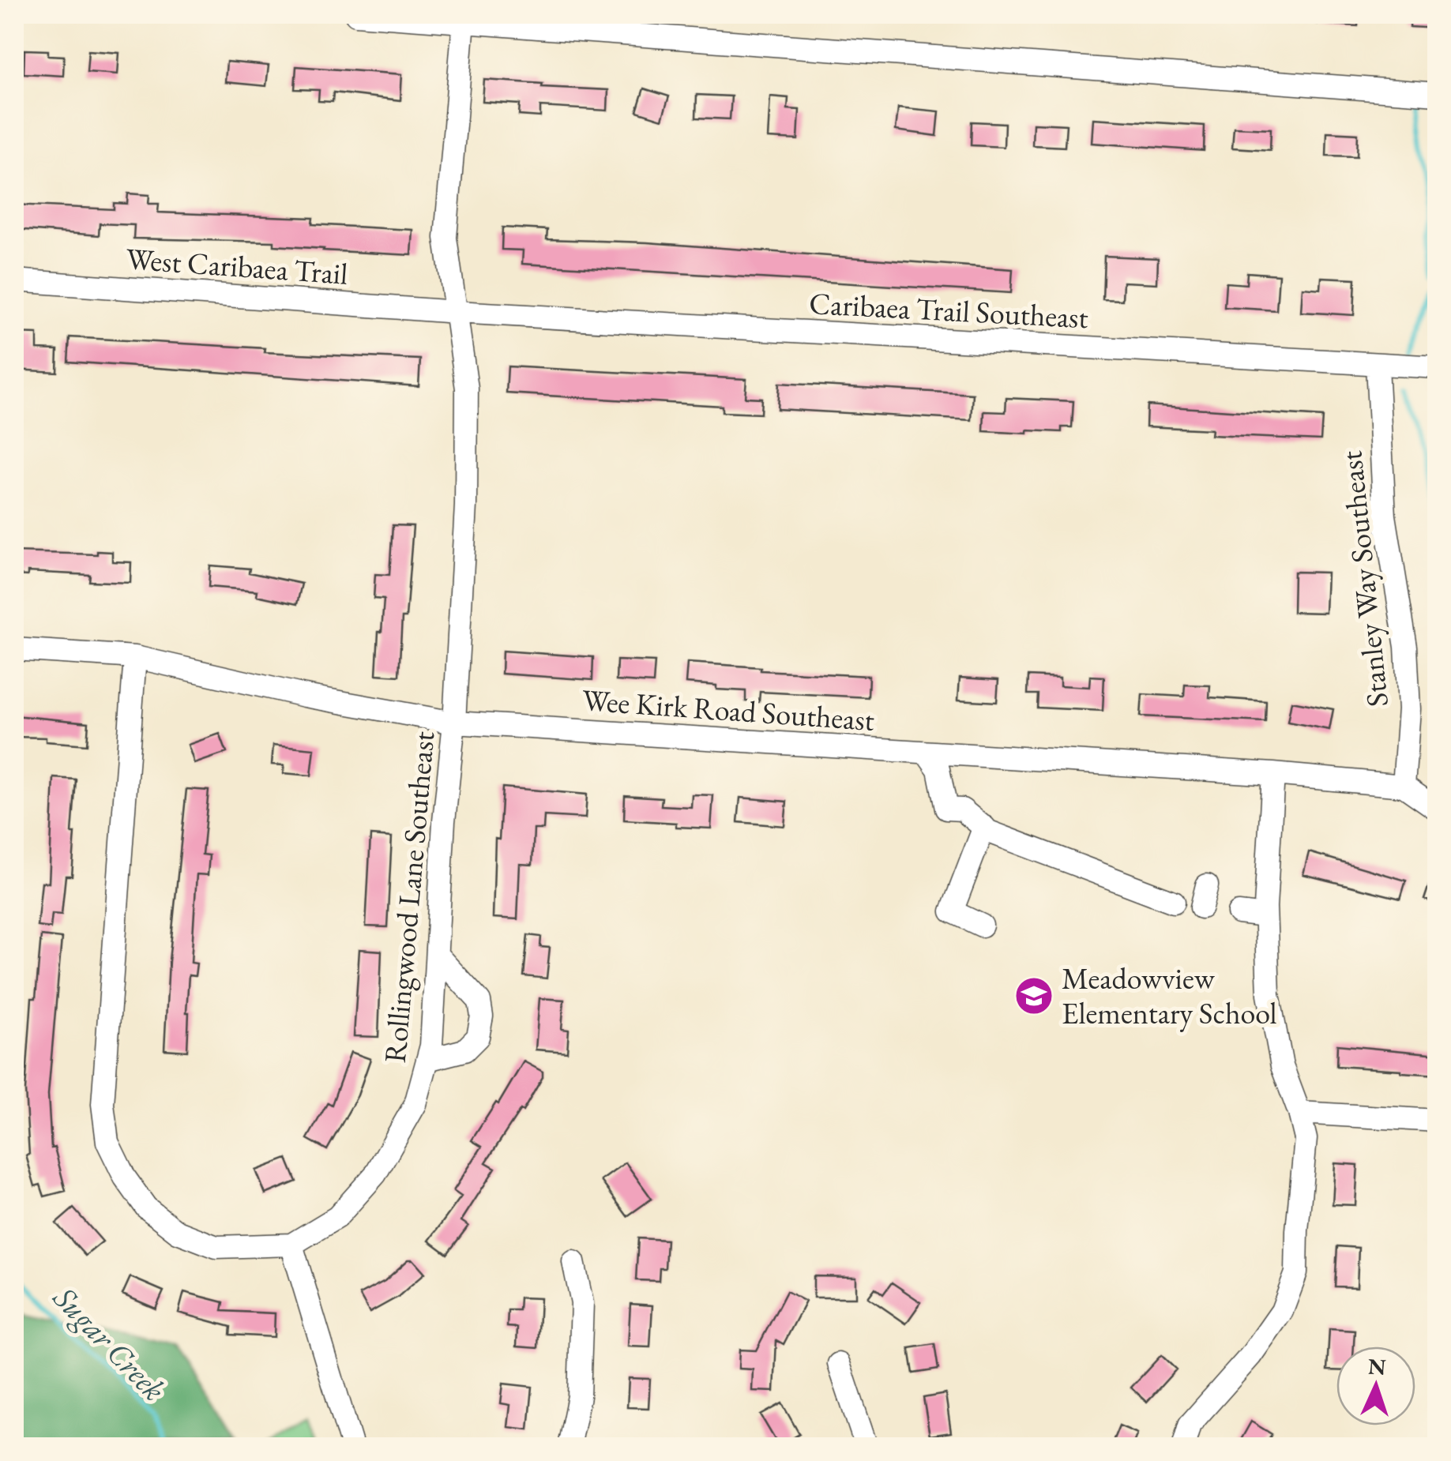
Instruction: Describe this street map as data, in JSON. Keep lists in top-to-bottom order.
{
  "streets": {
    "street": [
      "West Caribaea Trail",
      "Caribaea Trail Southeast",
      "Stanley Way Southeast",
      "Wee Kirk Road Southeast",
      "Rollingwood Lane Southeast"
    ]
  },
  "crossings": [
    ["West Caribaea Trail", "Caribaea Trail Southeast"],
    ["West Caribaea Trail", "Rollingwood Lane Southeast"],
    ["Caribaea Trail Southeast", "Stanley Way Southeast"],
    ["Caribaea Trail Southeast", "Rollingwood Lane Southeast"],
    ["Stanley Way Southeast", "Wee Kirk Road Southeast"],
    ["Wee Kirk Road Southeast", "Rollingwood Lane Southeast"]
  ],
  "water": ["Sugar Creek"],
  "places": {
    "school or university": ["Meadowview Elementary School"]
  },
  "north": "top"
}
